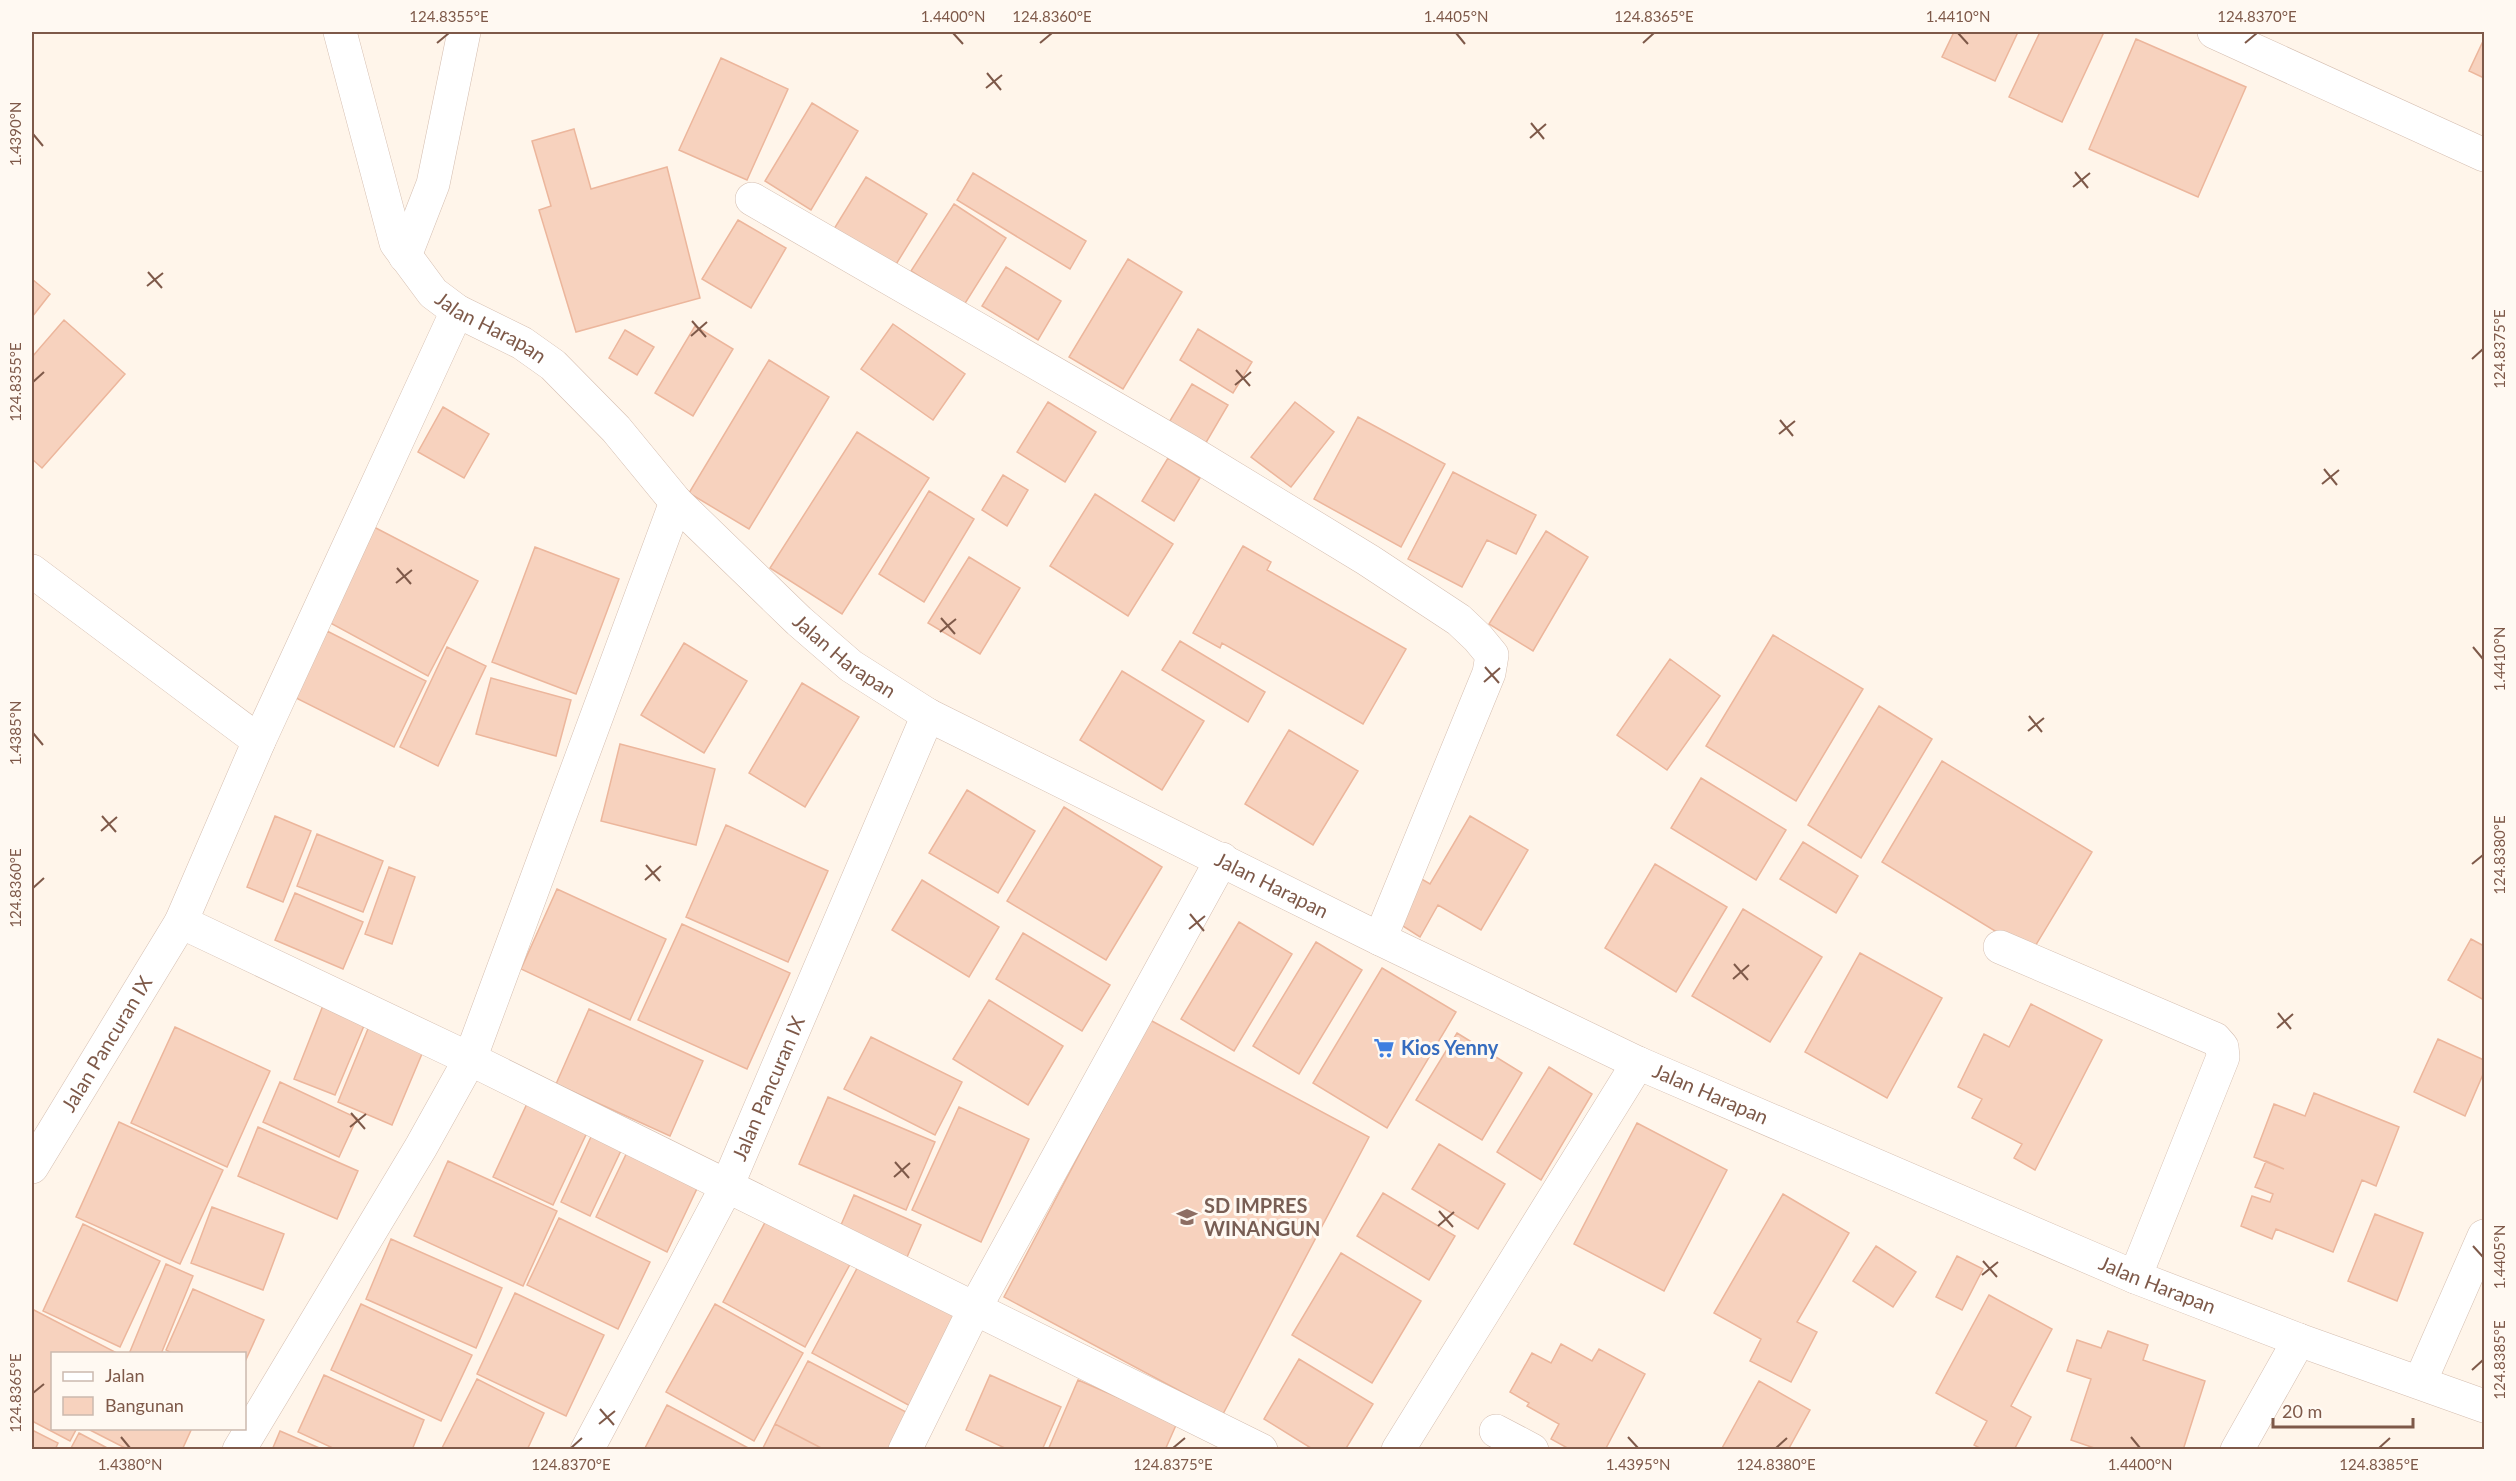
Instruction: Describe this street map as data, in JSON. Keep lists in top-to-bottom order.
{
  "streets": {
    "street": ["Jalan Harapan", "Jalan Pancuran IX"]
  },
  "crossings": [
    ["Jalan Harapan", "Jalan Pancuran IX"]
  ],
  "places": {
    "supermarket": ["Kios Yenny"],
    "school or university": ["SD IMPRES WINANGUN"]
  },
  "legend": ["Jalan", "Bangunan"],
  "scale_bar": "20 m",
  "coordinates": [
    "124.8355°E",
    "1.4400°N",
    "124.8360°E",
    "1.4405°N",
    "124.8365°E",
    "1.4410°N",
    "124.8370°E",
    "1.4390°N",
    "124.8375°E",
    "1.4385°N",
    "124.8380°E",
    "124.8385°E",
    "1.4380°N",
    "1.4395°N"
  ]
}
